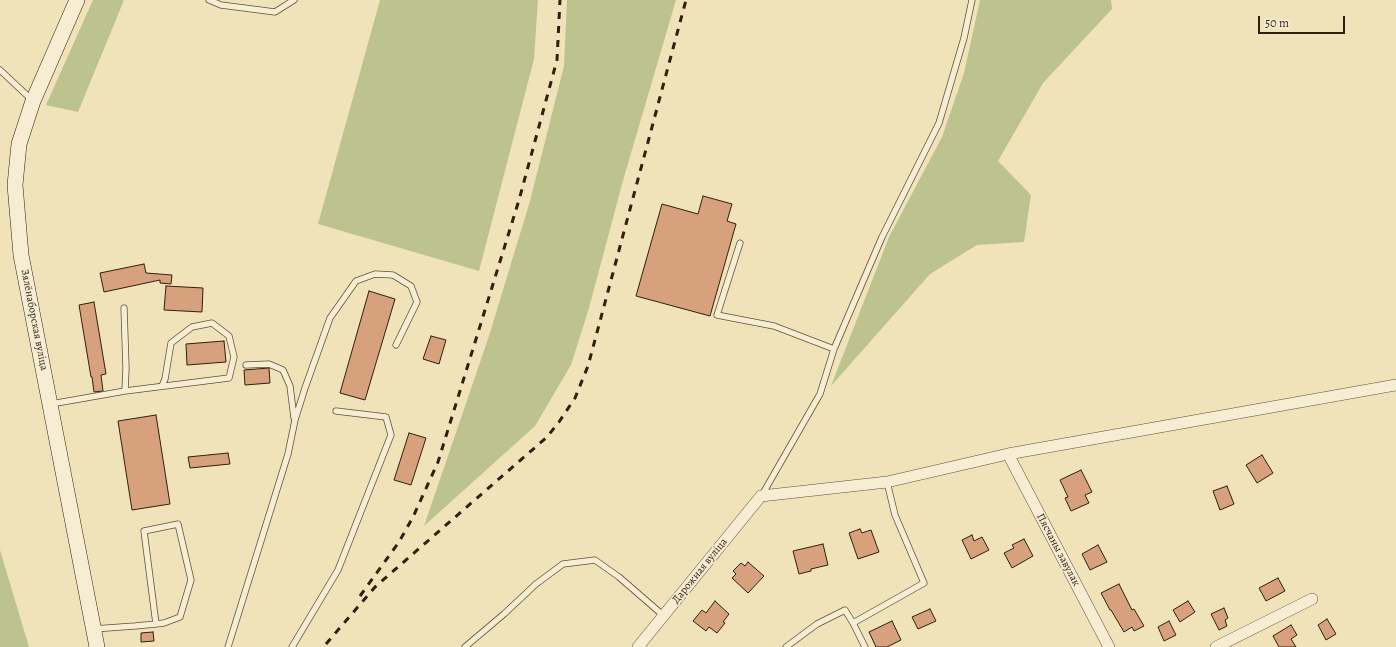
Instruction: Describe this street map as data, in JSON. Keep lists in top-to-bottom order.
{
  "streets": {
    "main road": ["Зялёнаборская вуліца"],
    "street": ["Пясчаны завулак", "Дарожная вуліца"]
  },
  "scale_bar": "50 m"
}
